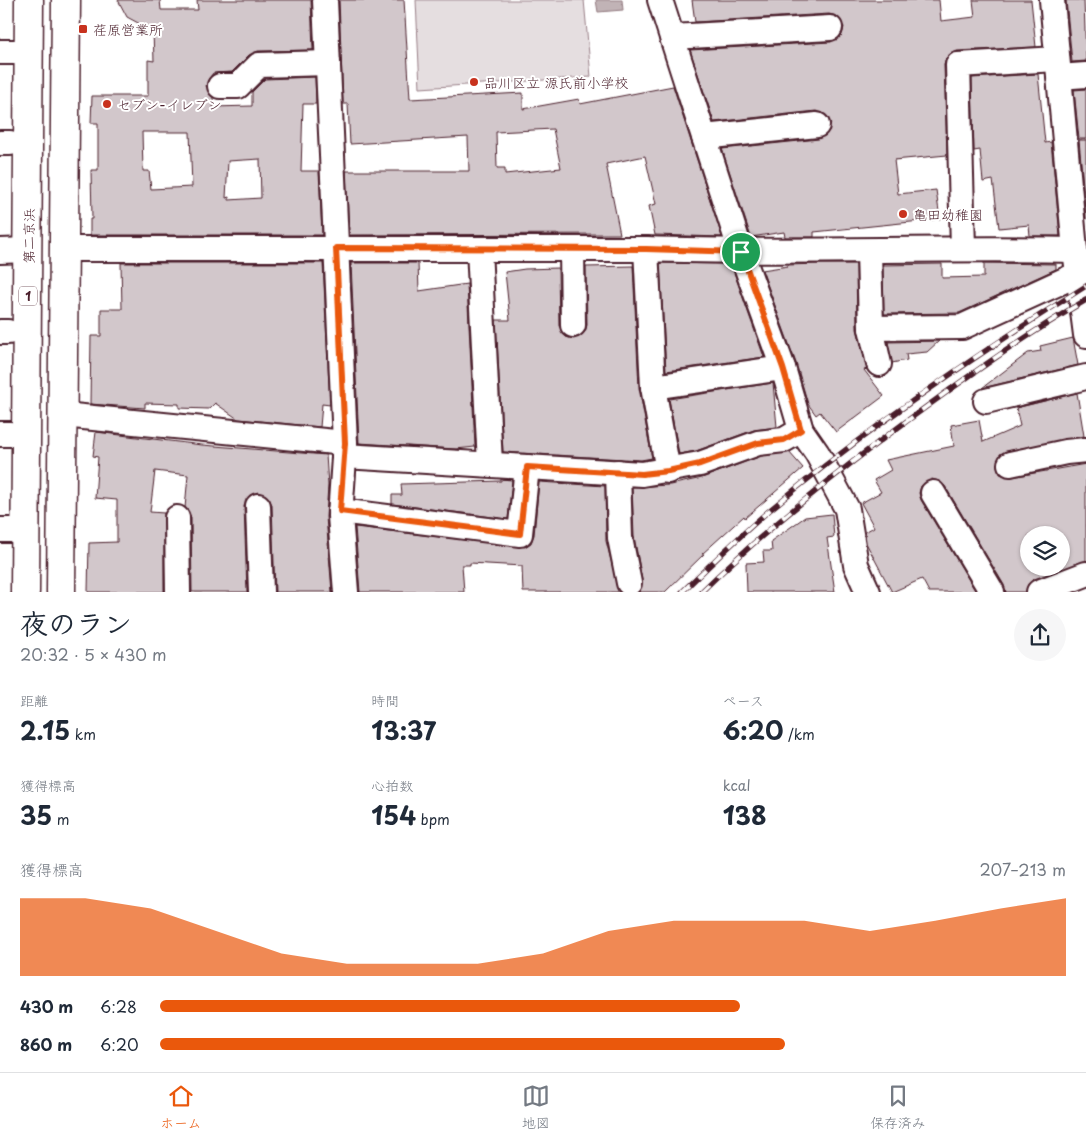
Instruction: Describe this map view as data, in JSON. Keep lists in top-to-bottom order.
{
  "streets": {
    "highway": ["第二京浜", "1"]
  },
  "places": {
    "transit": ["荏原営業所"],
    "other": ["品川区立 源氏前小学校", "セブン-イレブン", "亀田幼稚園"]
  },
  "page": {
    "heading": ["夜のラン", "20:32 · 5 × 430 m"],
    "stats": [
      ["距離", "2.15 km"],
      ["時間", "13:37"],
      ["ペース", "6:20 /km"],
      ["獲得標高", "35 m"],
      ["心拍数", "154 bpm"],
      ["kcal", "138"]
    ],
    "chart": ["獲得標高", "207–213 m"],
    "list": [
      {
        "name": "430 m",
        "note": "6:28"
      },
      {
        "name": "860 m",
        "note": "6:20"
      }
    ],
    "tabs": ["ホーム", "地図", "保存済み"]
  }
}
